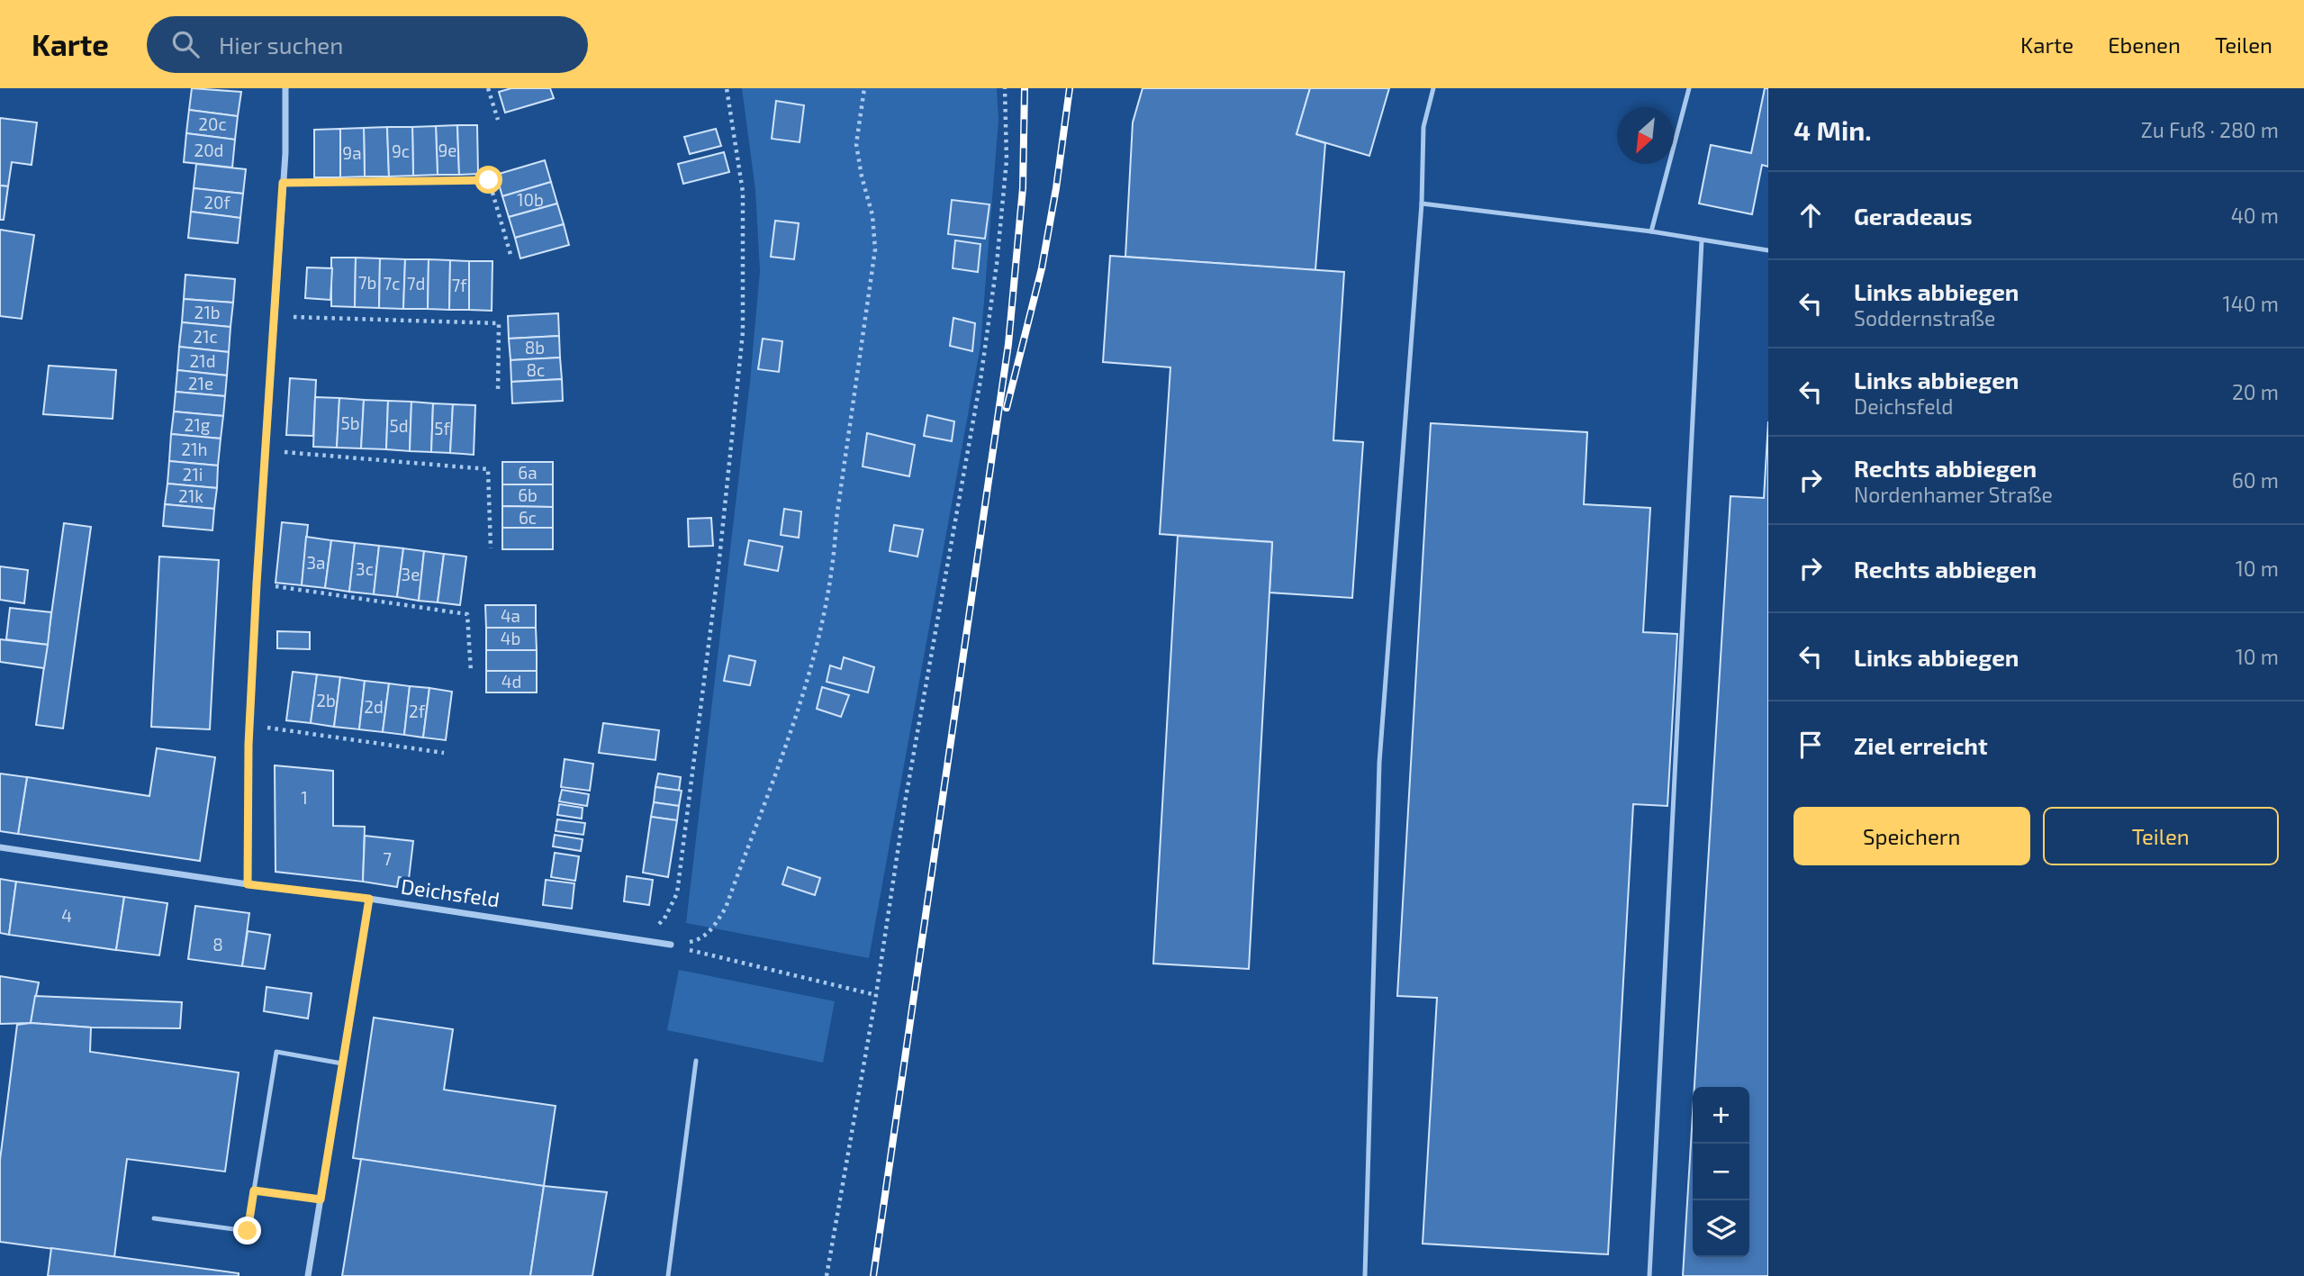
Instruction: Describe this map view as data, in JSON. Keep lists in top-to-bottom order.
{
  "streets": {
    "street": ["Deichsfeld"]
  },
  "house_numbers": [
    "20c",
    "20d",
    "9e",
    "9c",
    "9a",
    "10b",
    "20f",
    "7b",
    "7c",
    "7d",
    "7f",
    "21b",
    "21c",
    "8b",
    "21d",
    "8c",
    "21e",
    "5b",
    "21g",
    "5d",
    "5f",
    "21h",
    "6a",
    "21i",
    "6b",
    "21k",
    "6c",
    "3a",
    "3c",
    "3e",
    "4a",
    "4b",
    "4d",
    "2b",
    "2d",
    "2f",
    "1",
    "7",
    "4",
    "8"
  ],
  "north": "bottom left",
  "page": {
    "header": "Karte",
    "search": "Hier suchen",
    "nav": ["Karte", "Ebenen", "Teilen"],
    "heading": ["4 Min.", "Zu Fuß · 280 m"],
    "list": [
      ["Geradeaus", "40 m"],
      ["Links abbiegen", "Soddernstraße", "140 m"],
      ["Links abbiegen", "Deichsfeld", "20 m"],
      ["Rechts abbiegen", "Nordenhamer Straße", "60 m"],
      ["Rechts abbiegen", "10 m"],
      ["Links abbiegen", "10 m"],
      "Ziel erreicht"
    ],
    "buttons": ["Speichern", "Teilen"],
    "map_buttons": ["+", "−"]
  }
}
